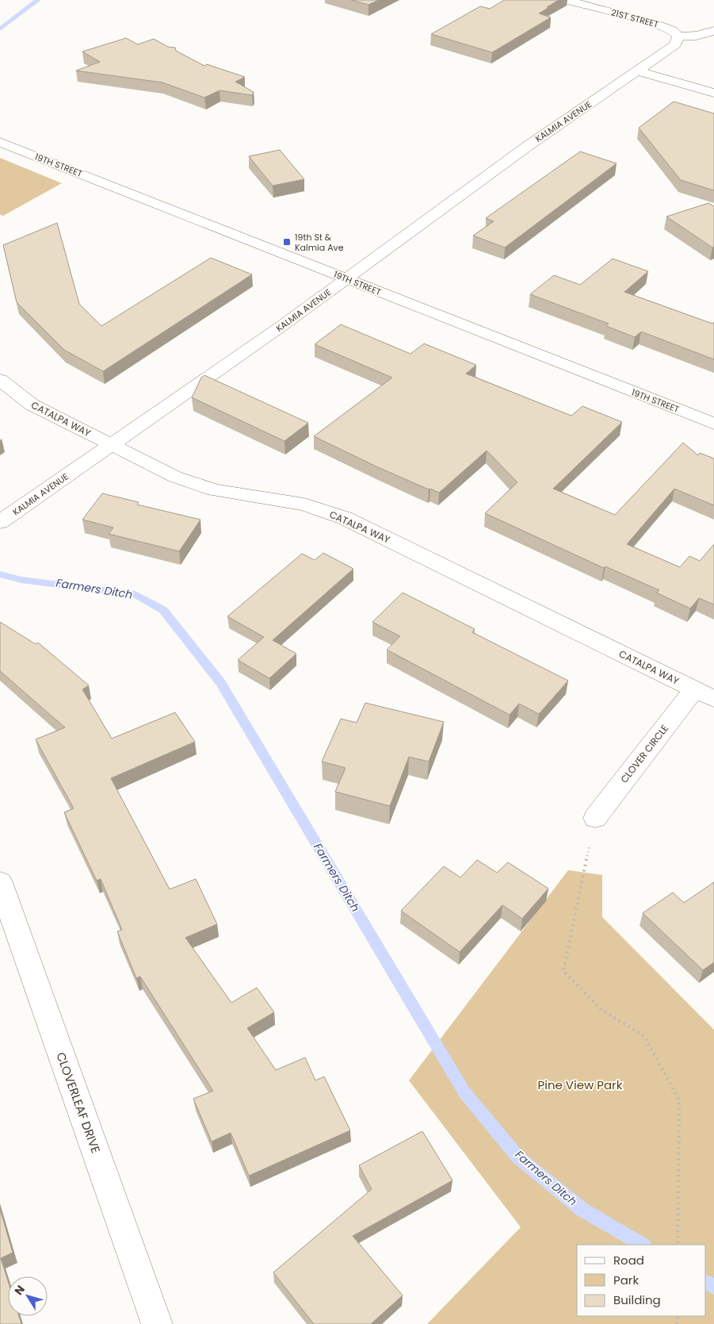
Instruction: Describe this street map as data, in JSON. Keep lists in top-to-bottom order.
{
  "streets": {
    "street": [
      "21ST STREET",
      "KALMIA AVENUE",
      "19TH STREET",
      "CATALPA WAY",
      "CLOVER CIRCLE",
      "CLOVERLEAF DRIVE"
    ]
  },
  "crossings": [
    ["21ST STREET", "KALMIA AVENUE"],
    ["KALMIA AVENUE", "19TH STREET"],
    ["KALMIA AVENUE", "CATALPA WAY"],
    ["CATALPA WAY", "CLOVER CIRCLE"]
  ],
  "water": ["Farmers Ditch"],
  "parks": ["Pine View Park"],
  "places": {
    "transit": ["19th St & Kalmia Ave"]
  },
  "legend": ["Road", "Park", "Building"],
  "north": "top left"
}
